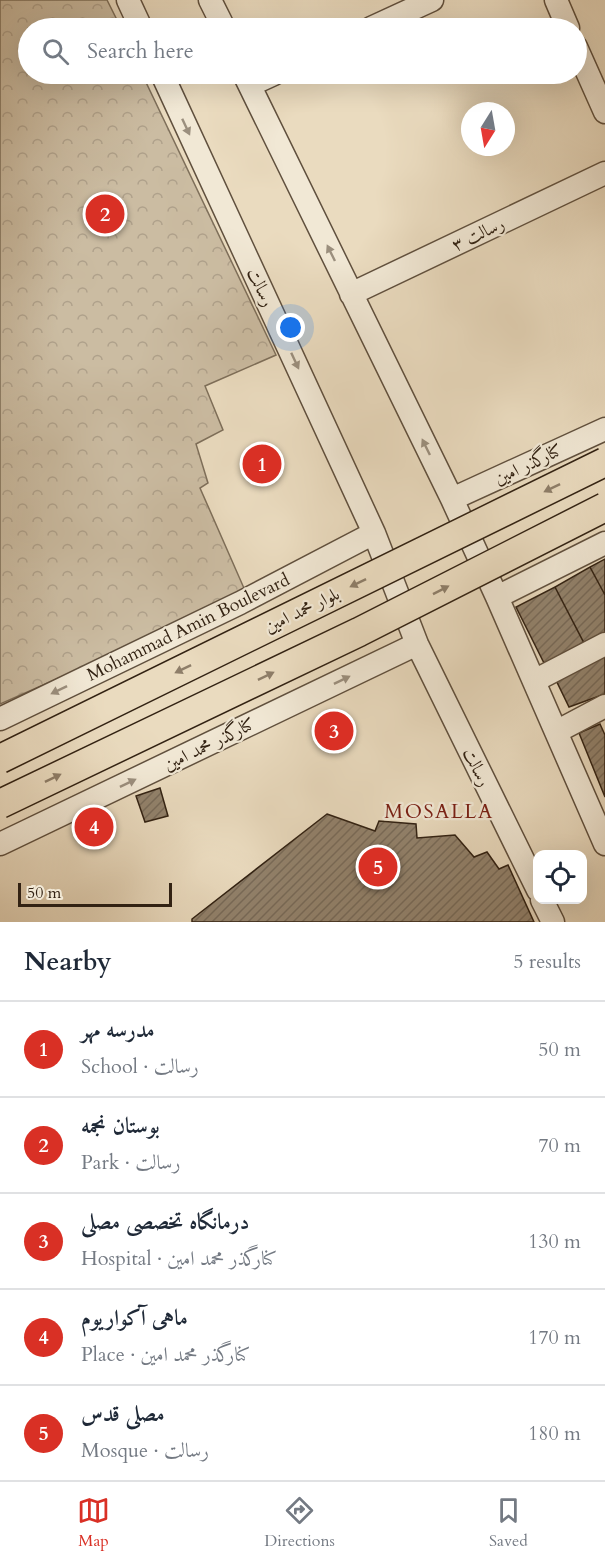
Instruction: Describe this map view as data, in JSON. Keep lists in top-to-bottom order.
{
  "streets": {
    "main road": ["بلوار محمد امین"],
    "street": [
      "رسالت ۳",
      "رسالت",
      "کنارگذر امین",
      "Mohammad Amin Boulevard",
      "کنارگذر محمد امین"
    ]
  },
  "crossings": [
    ["رسالت", "Mohammad Amin Boulevard"],
    ["رسالت", "کنارگذر محمد امین"]
  ],
  "one_way": ["Mohammad Amin Boulevard", "کنارگذر محمد امین"],
  "districts": ["MOSALLA"],
  "scale_bar": "50 m",
  "north": "bottom",
  "page": {
    "search": "Search here",
    "pins": [
      "2",
      "1",
      "3",
      "4",
      "5"
    ],
    "scale": "50 m",
    "heading": ["Nearby", "5 results"],
    "list": [
      {
        "mark": "1",
        "name": "مدرسه مهر",
        "note": "School · رسالت",
        "value": "50 m"
      },
      {
        "mark": "2",
        "name": "بوستان نجمه",
        "note": "Park · رسالت",
        "value": "70 m"
      },
      {
        "mark": "3",
        "name": "درمانگاه تخصصی مصلی",
        "note": "Hospital · کنارگذر محمد امین",
        "value": "130 m"
      },
      {
        "mark": "4",
        "name": "ماهی آکواریوم",
        "note": "Place · کنارگذر محمد امین",
        "value": "170 m"
      },
      {
        "mark": "5",
        "name": "مصلی قدس",
        "note": "Mosque · رسالت",
        "value": "180 m"
      }
    ],
    "nav": ["Map", "Directions", "Saved"]
  }
}
